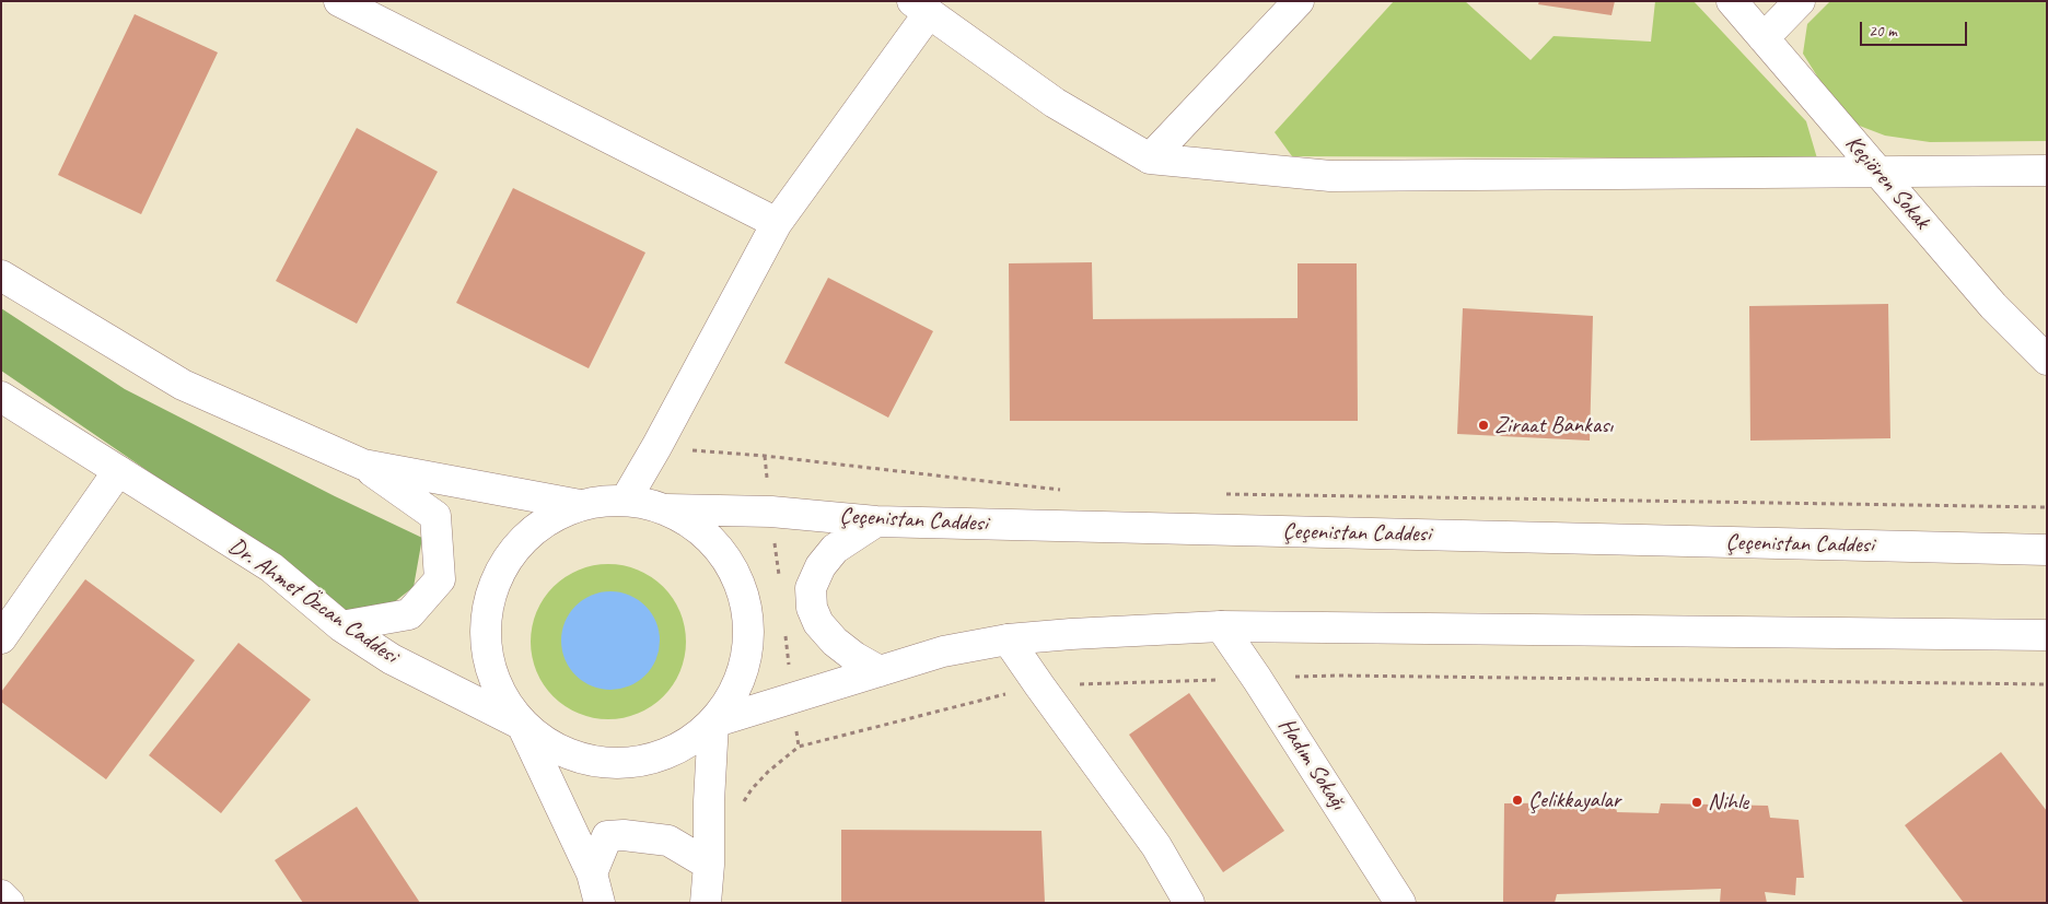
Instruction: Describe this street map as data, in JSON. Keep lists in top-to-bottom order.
{
  "streets": {
    "main road": [
      "Keçiören Sokak",
      "Çeçenistan Caddesi",
      "Dr. Ahmet Özcan Caddesi",
      "Hadım Sokağı"
    ]
  },
  "places": ["Ziraat Bankası", "Çelikkayalar", "Nihle"],
  "scale_bar": "20 m"
}
